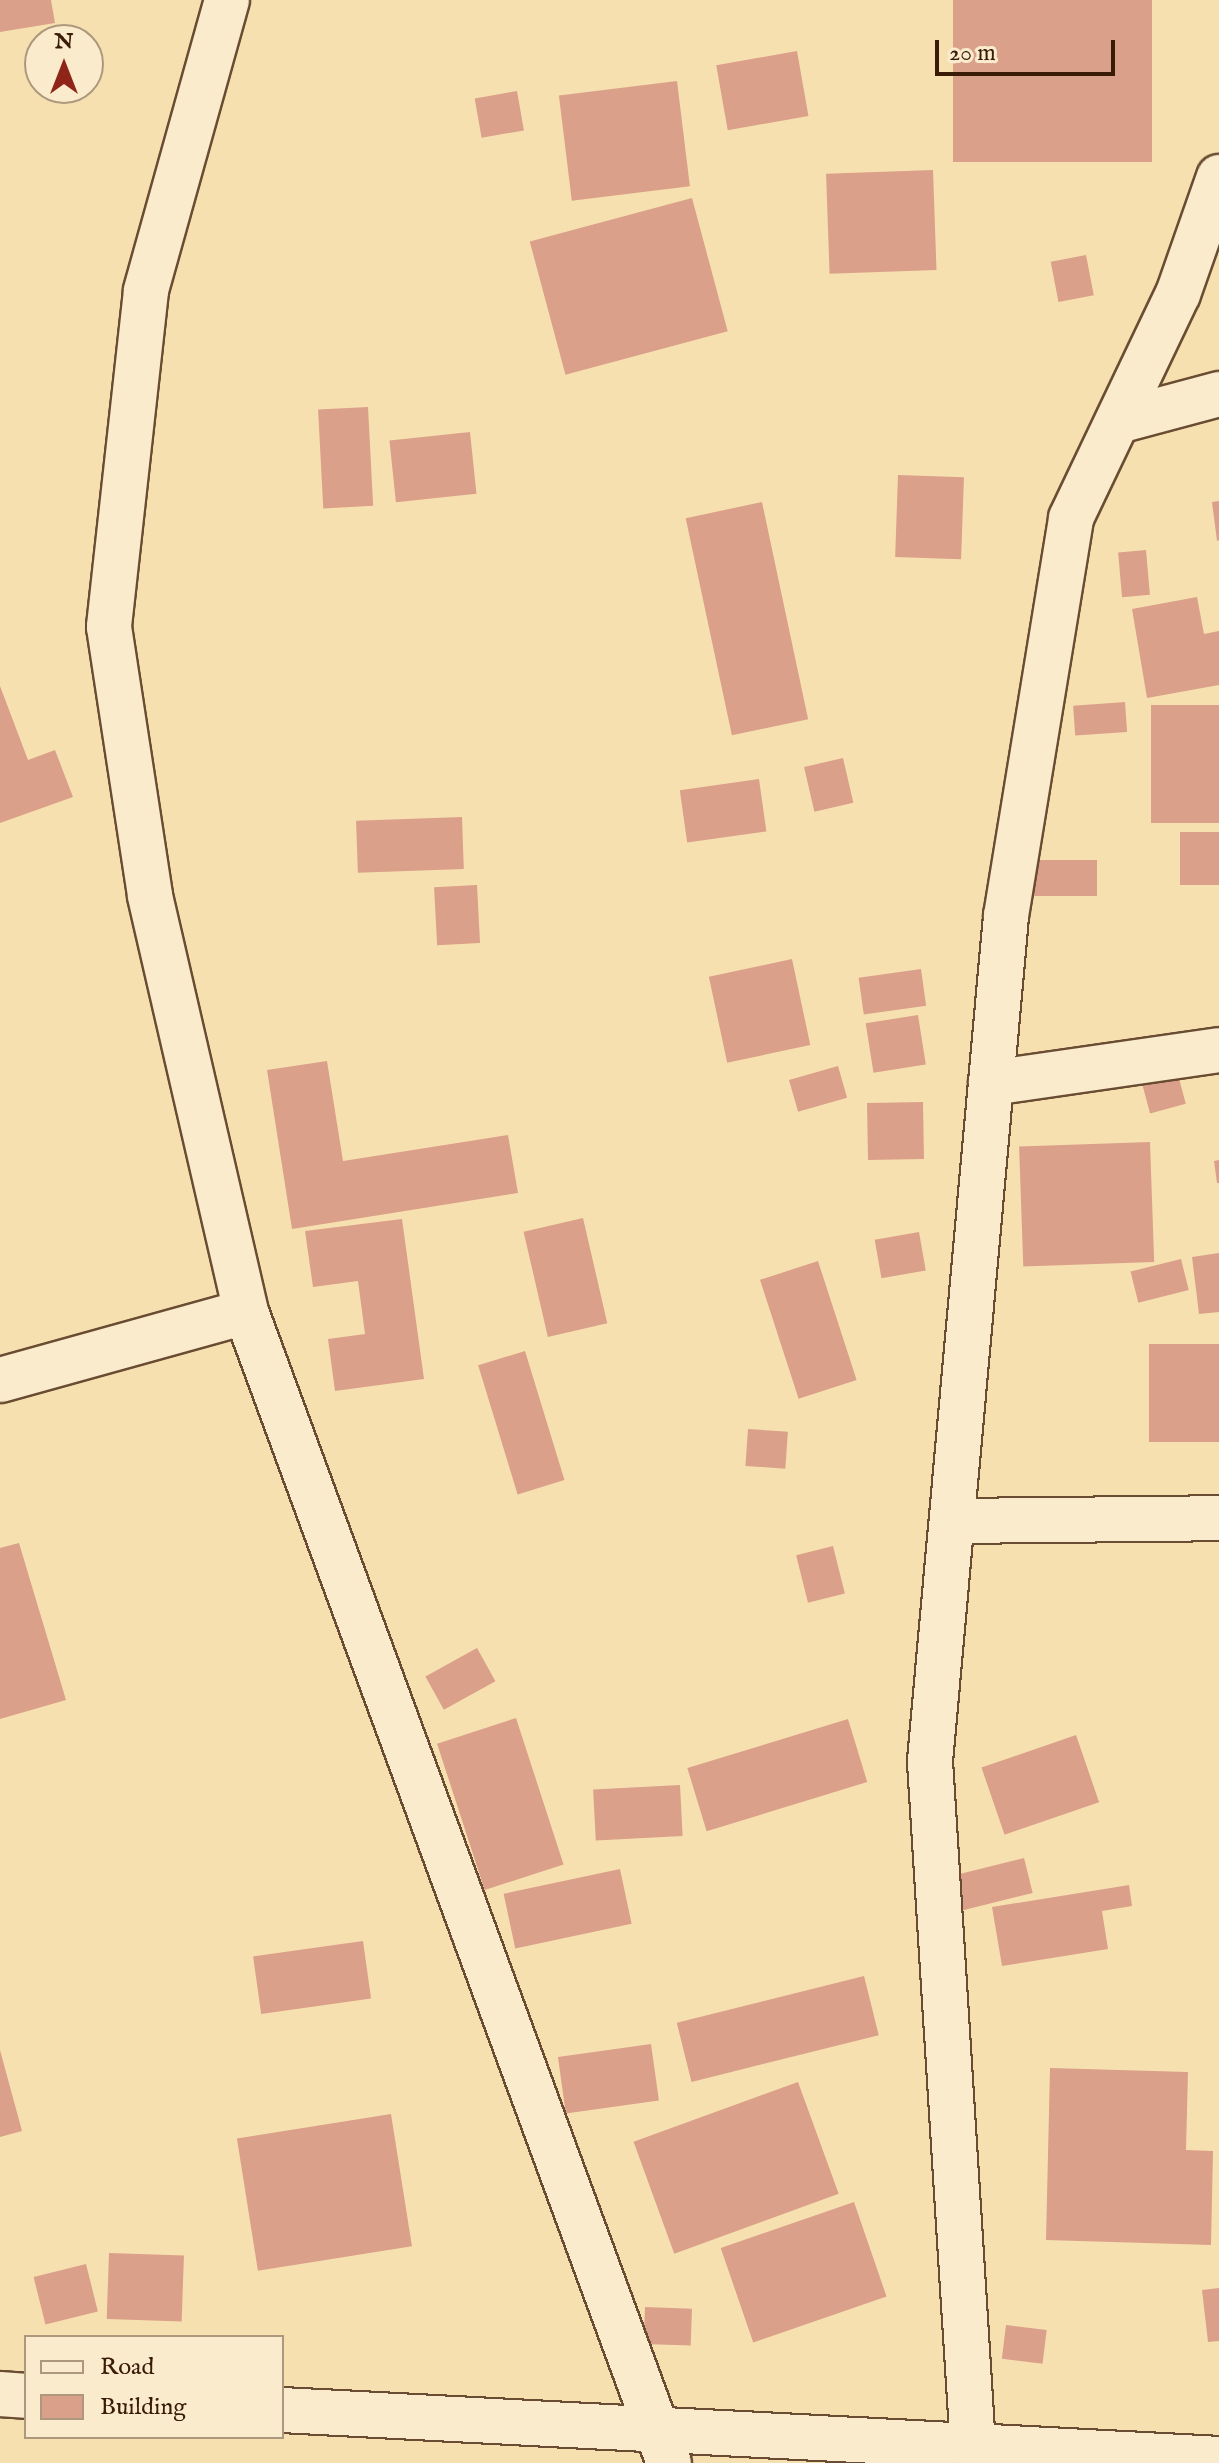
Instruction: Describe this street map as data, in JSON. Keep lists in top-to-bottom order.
{
  "legend": ["Road", "Building"],
  "scale_bar": "20 m",
  "north": "top"
}
